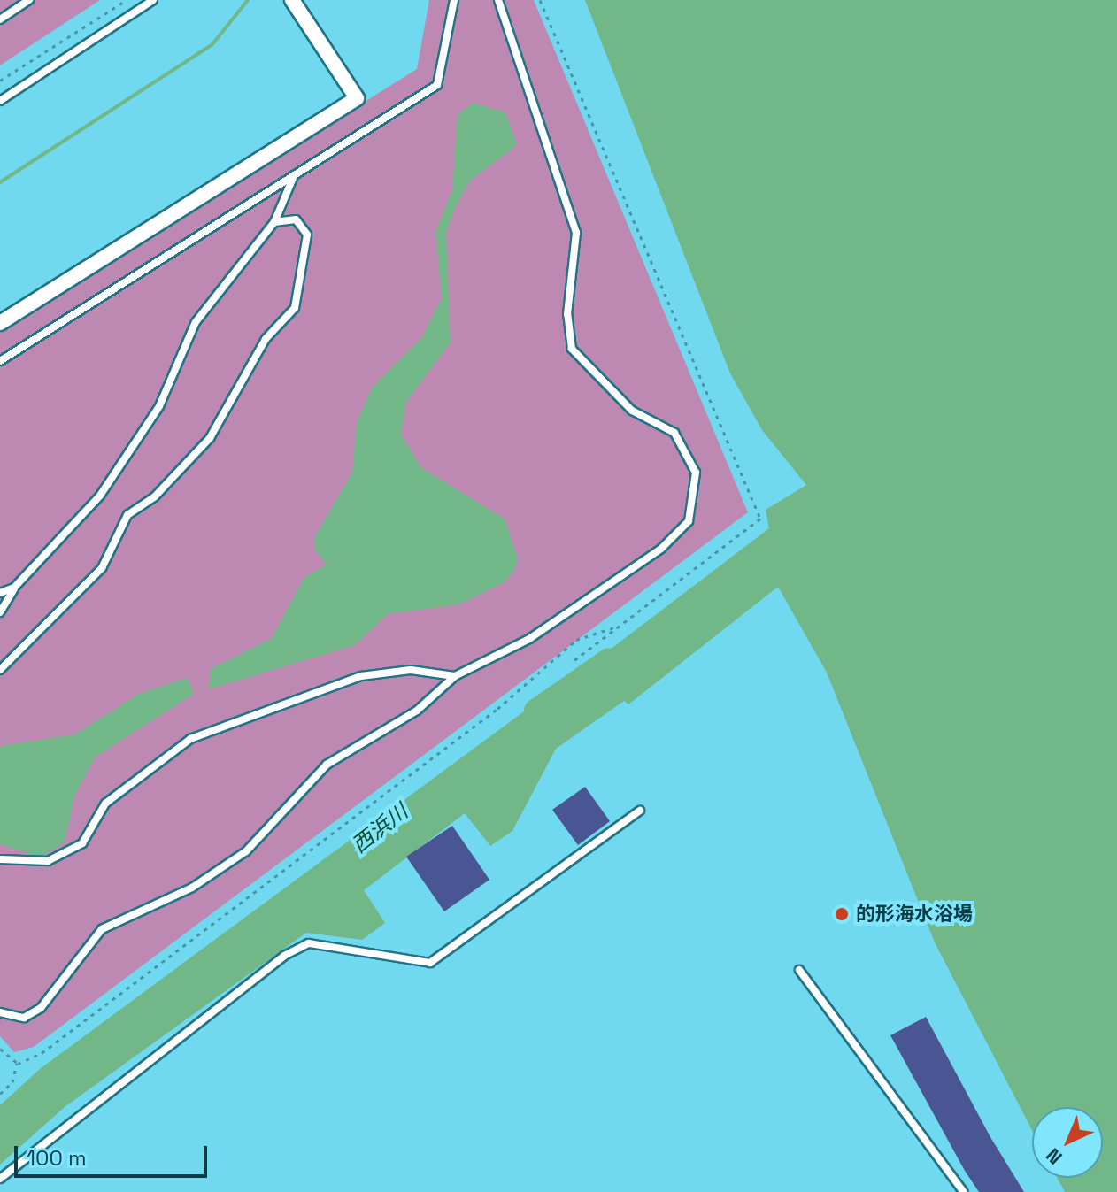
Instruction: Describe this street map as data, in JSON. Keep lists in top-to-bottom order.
{
  "water": ["西浜川"],
  "places": ["的形海水浴場"],
  "scale_bar": "100 m",
  "north": "bottom left"
}
